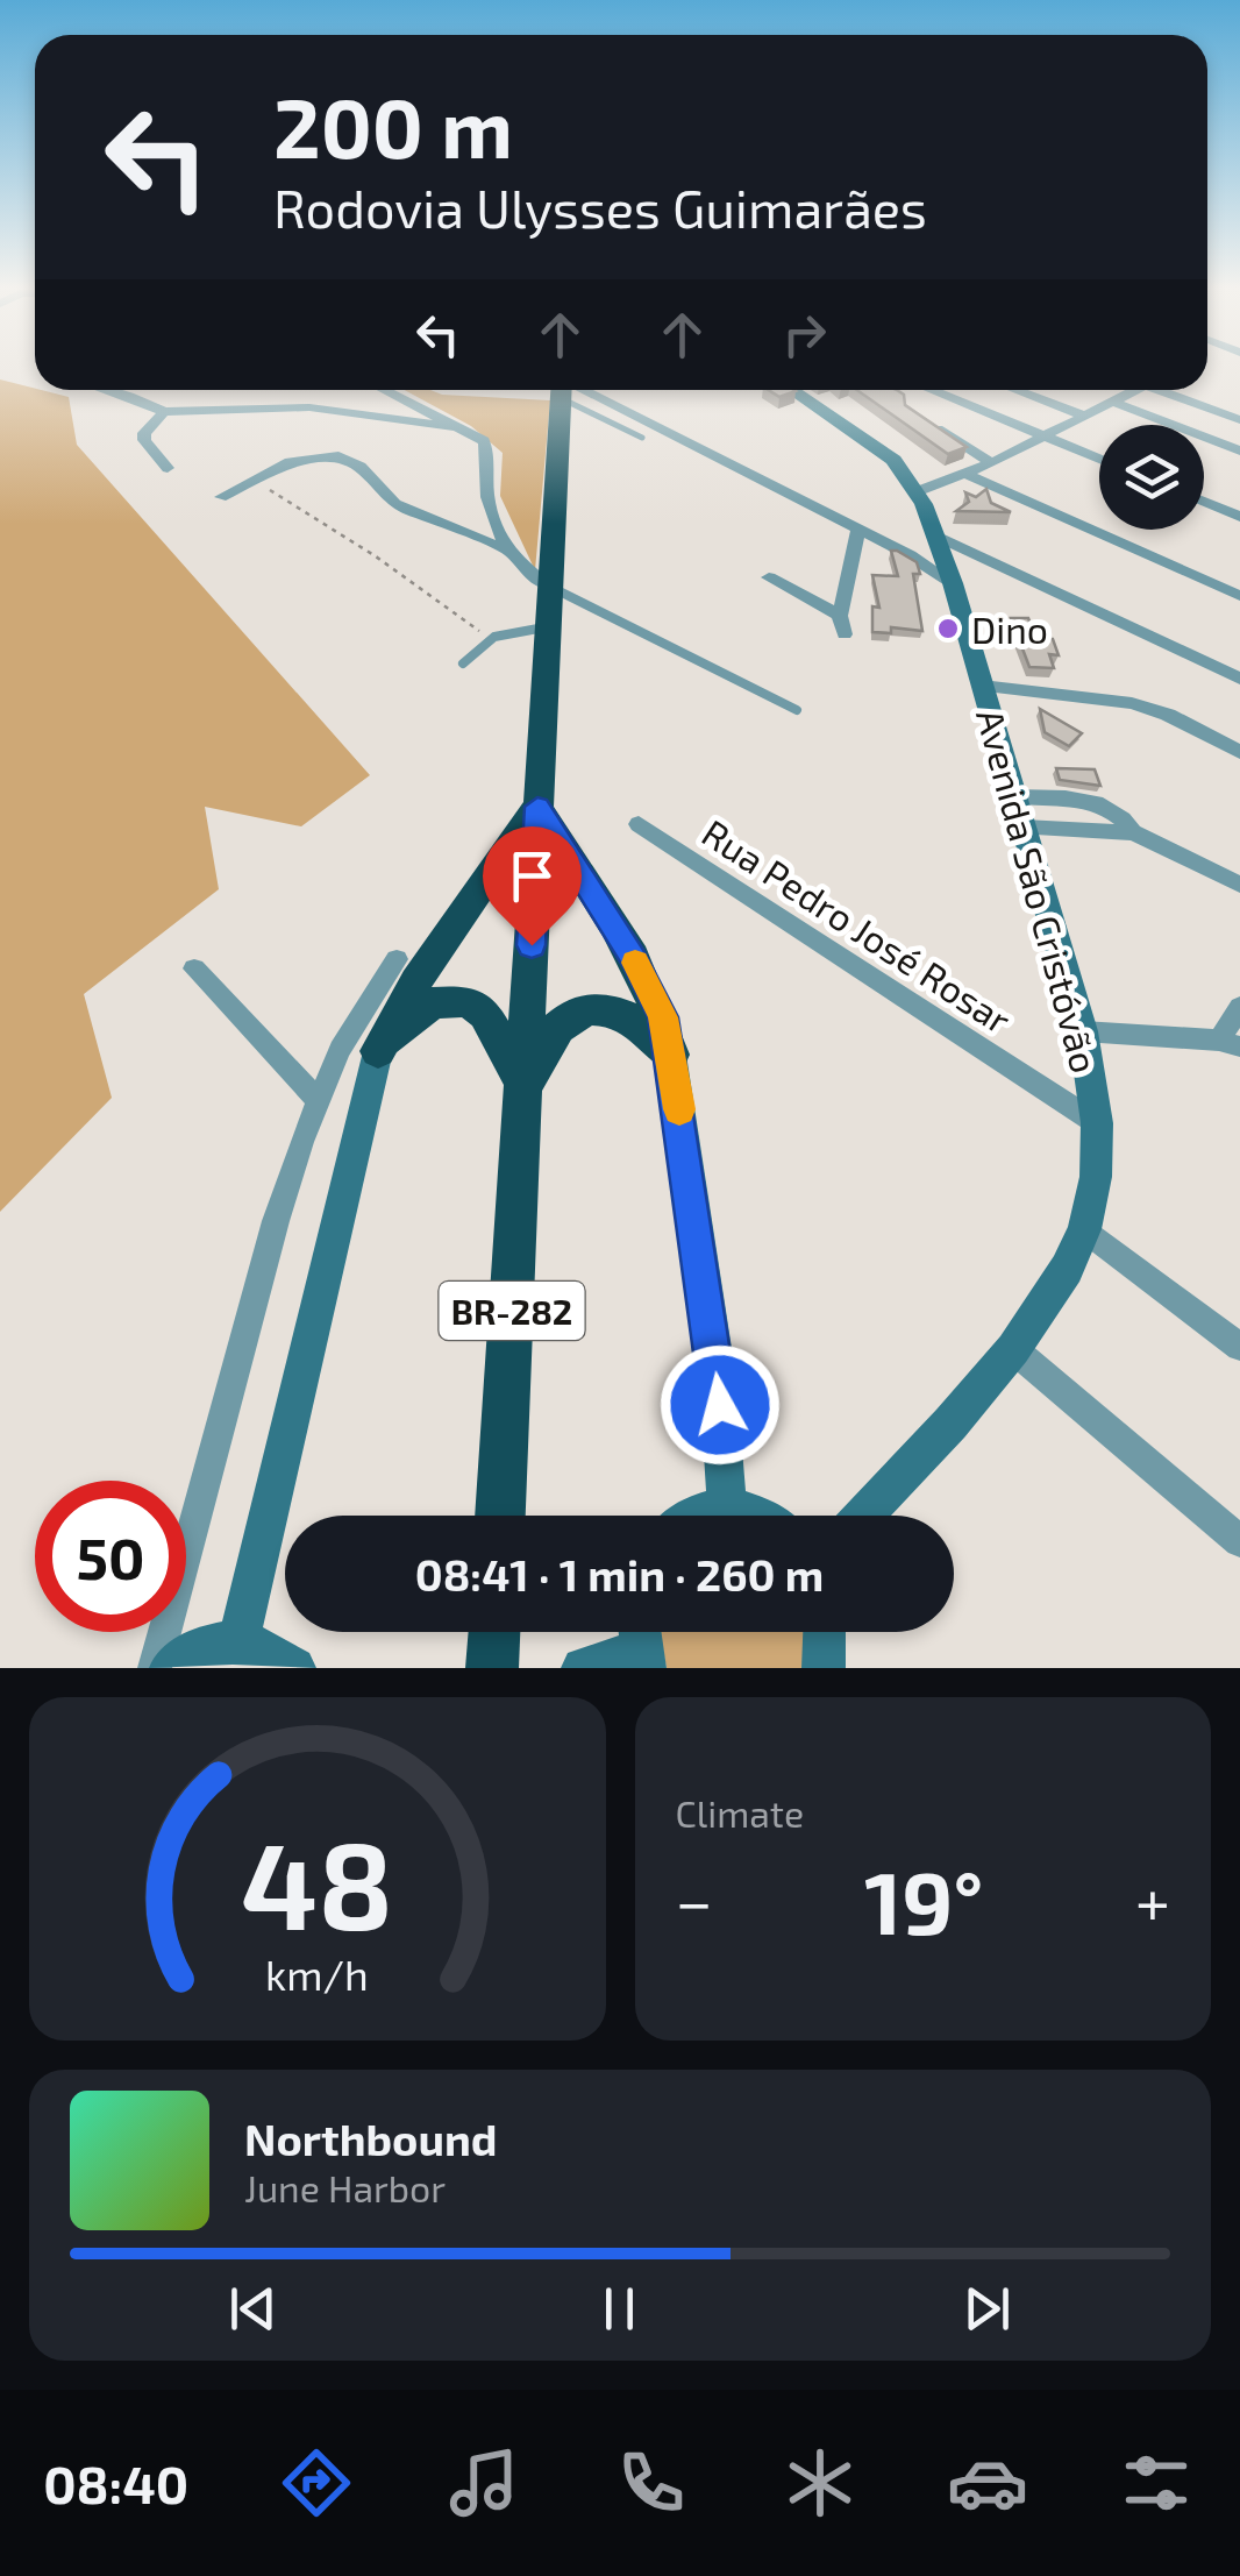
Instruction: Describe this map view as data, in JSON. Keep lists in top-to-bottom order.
{
  "streets": {
    "highway": ["BR-282"],
    "main road": ["Avenida São Cristóvão"],
    "street": ["Rua Pedro José Rosar"]
  },
  "crossings": [
    ["Avenida São Cristóvão", "Rua Pedro José Rosar"]
  ],
  "places": ["Dino"],
  "page": {
    "turn": ["200 m", "Rodovia Ulysses Guimarães"],
    "limit": "50",
    "trip": "08:41 · 1 min · 260 m",
    "tile": "Climate",
    "heat": ["−", "19°", "+"],
    "song": ["Northbound", "June Harbor"],
    "tabs": "08:40",
    "gauge": ["48", "km/h"]
  }
}
